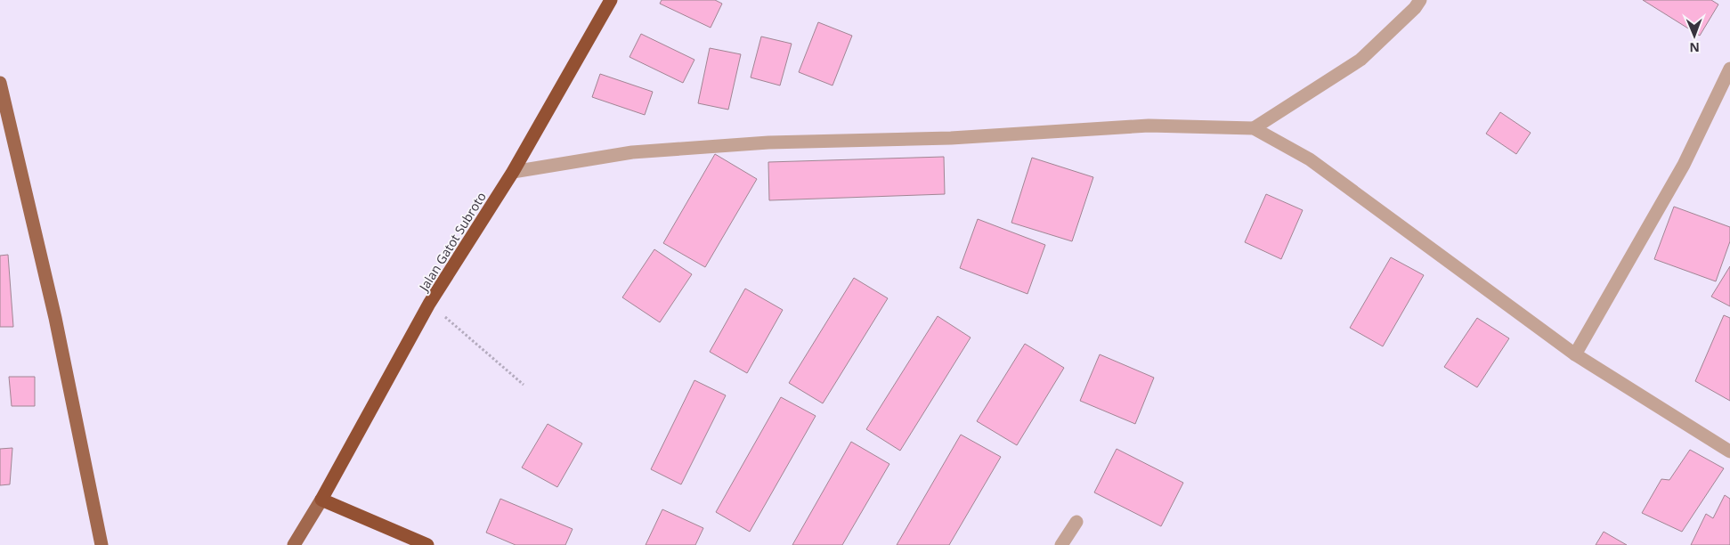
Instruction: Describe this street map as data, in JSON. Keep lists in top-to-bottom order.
{
  "streets": {
    "highway": ["Jalan Gatot Subroto"]
  },
  "north": "bottom"
}
